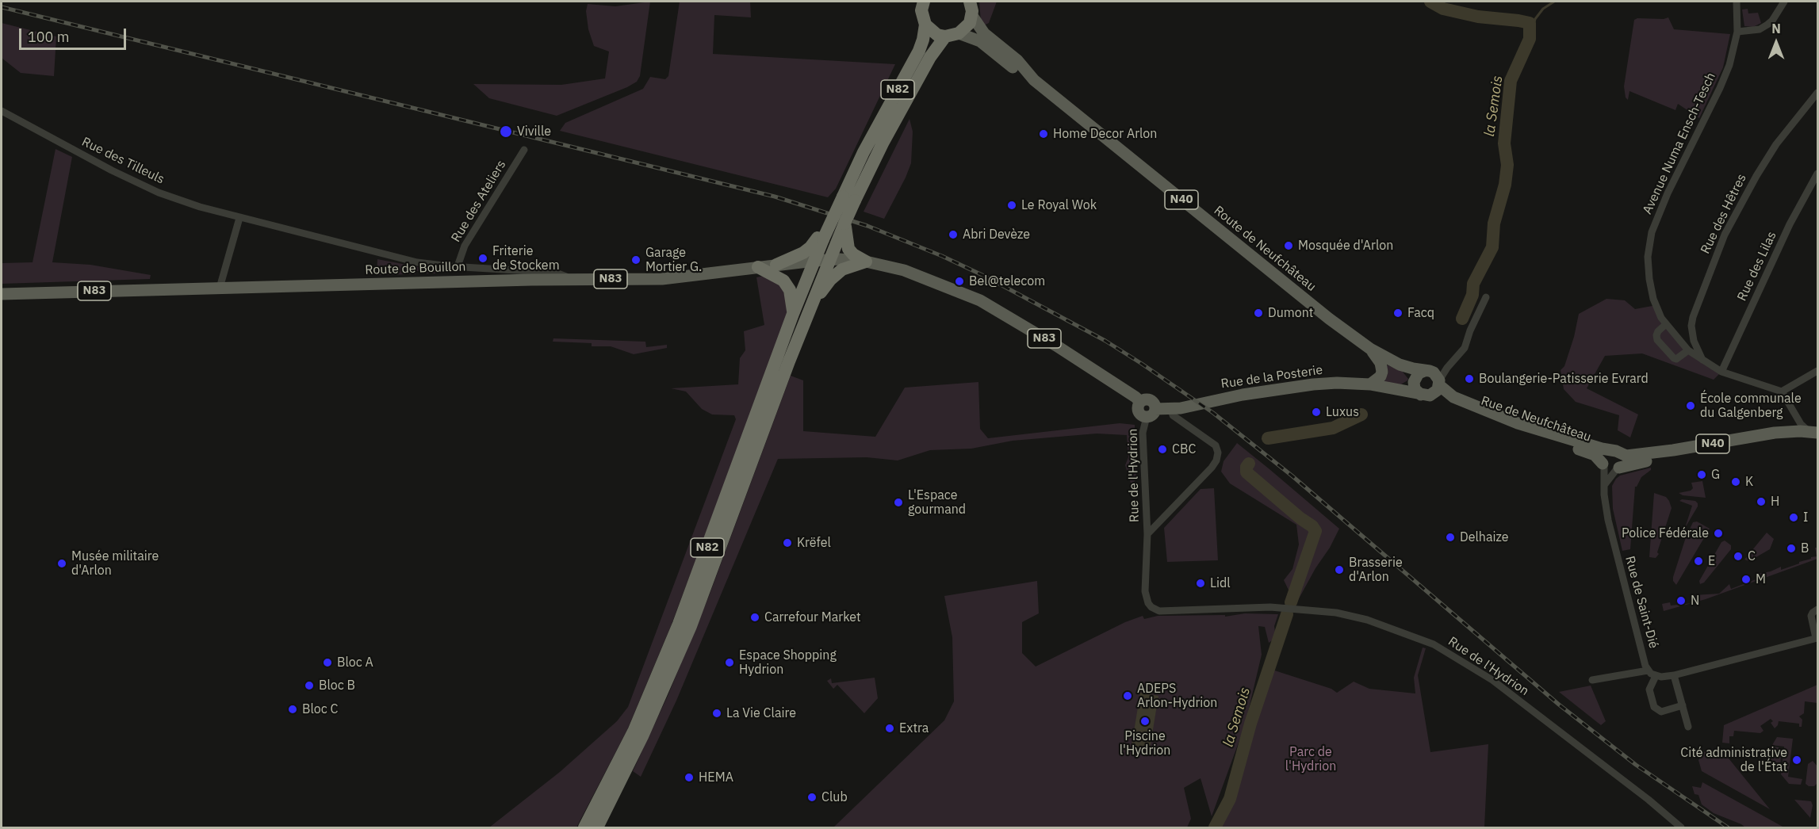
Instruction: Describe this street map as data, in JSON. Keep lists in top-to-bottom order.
{
  "streets": {
    "highway": ["N82", "N40"],
    "main road": [
      "Route de Neufchâteau",
      "Route de Bouillon",
      "N83",
      "Rue de la Posterie",
      "Rue de Neufchâteau"
    ],
    "street": [
      "Avenue Numa Ensch-Tesch",
      "Rue des Tilleuls",
      "Rue des Ateliers",
      "Rue des Hêtres",
      "Rue des Lilas",
      "Rue de l'Hydrion",
      "Rue de Saint-Dié"
    ]
  },
  "crossings": [
    ["N82", "Route de Bouillon"],
    ["N82", "Rue de la Posterie"],
    ["Avenue Numa Ensch-Tesch", "Rue des Hêtres"],
    ["Avenue Numa Ensch-Tesch", "Rue des Lilas"],
    ["Rue des Tilleuls", "Rue des Ateliers"],
    ["Rue des Tilleuls", "Route de Bouillon"],
    ["N40", "Route de Neufchâteau"],
    ["N40", "Rue de la Posterie"],
    ["N40", "Rue de Neufchâteau"],
    ["N40", "Rue de Saint-Dié"],
    ["Route de Neufchâteau", "Rue de la Posterie"],
    ["Route de Neufchâteau", "Rue de Neufchâteau"],
    ["Route de Bouillon", "Rue de la Posterie"],
    ["Rue de la Posterie", "Rue de Neufchâteau"],
    ["Rue de la Posterie", "Rue de l'Hydrion"],
    ["Rue de Neufchâteau", "Rue de Saint-Dié"]
  ],
  "water": ["la Semois"],
  "parks": ["Parc de l'Hydrion"],
  "places": [
    "Viville",
    "Home Decor Arlon",
    "Le Royal Wok",
    "Abri Devèze",
    "Mosquée d'Arlon",
    "Friterie de Stockem",
    "Garage Mortier G.",
    "Bel@telecom",
    "Dumont",
    "Facq",
    "Boulangerie-Patisserie Evrard",
    "École communale du Galgenberg",
    "Luxus",
    "CBC",
    "G",
    "K",
    "H",
    "L'Espace gourmand",
    "I",
    "Police Fédérale",
    "Delhaize",
    "Krëfel",
    "B",
    "C",
    "E",
    "Musée militaire d'Arlon",
    "Brasserie d'Arlon",
    "M",
    "Lidl",
    "N",
    "Carrefour Market",
    "Bloc A",
    "Espace Shopping Hydrion",
    "Bloc B",
    "ADEPS Arlon-Hydrion",
    "Bloc C",
    "La Vie Claire",
    "Piscine l'Hydrion",
    "Extra",
    "Cité administrative de l'État",
    "HEMA",
    "Club"
  ],
  "scale_bar": "100 m",
  "north": "top"
}
